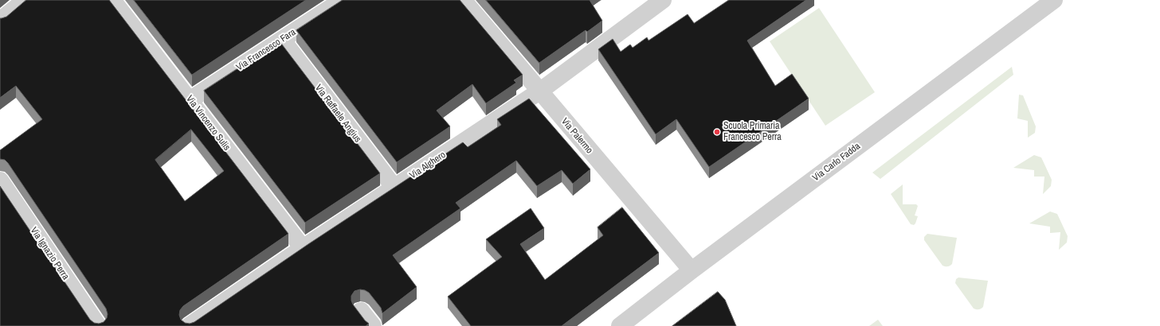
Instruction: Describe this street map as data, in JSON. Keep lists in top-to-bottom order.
{
  "streets": {
    "street": [
      "Via Francesco Fara",
      "Via Raffaele Angius",
      "Via Vincenzo Sulis",
      "Via Palermo",
      "Via Carlo Fadda",
      "Via Alghero",
      "Via Ignazio Perra"
    ]
  },
  "crossings": [
    ["Via Francesco Fara", "Via Raffaele Angius"],
    ["Via Francesco Fara", "Via Vincenzo Sulis"],
    ["Via Raffaele Angius", "Via Alghero"],
    ["Via Vincenzo Sulis", "Via Alghero"],
    ["Via Palermo", "Via Carlo Fadda"],
    ["Via Palermo", "Via Alghero"]
  ],
  "places": ["Scuola Primaria Francesco Perra"]
}
